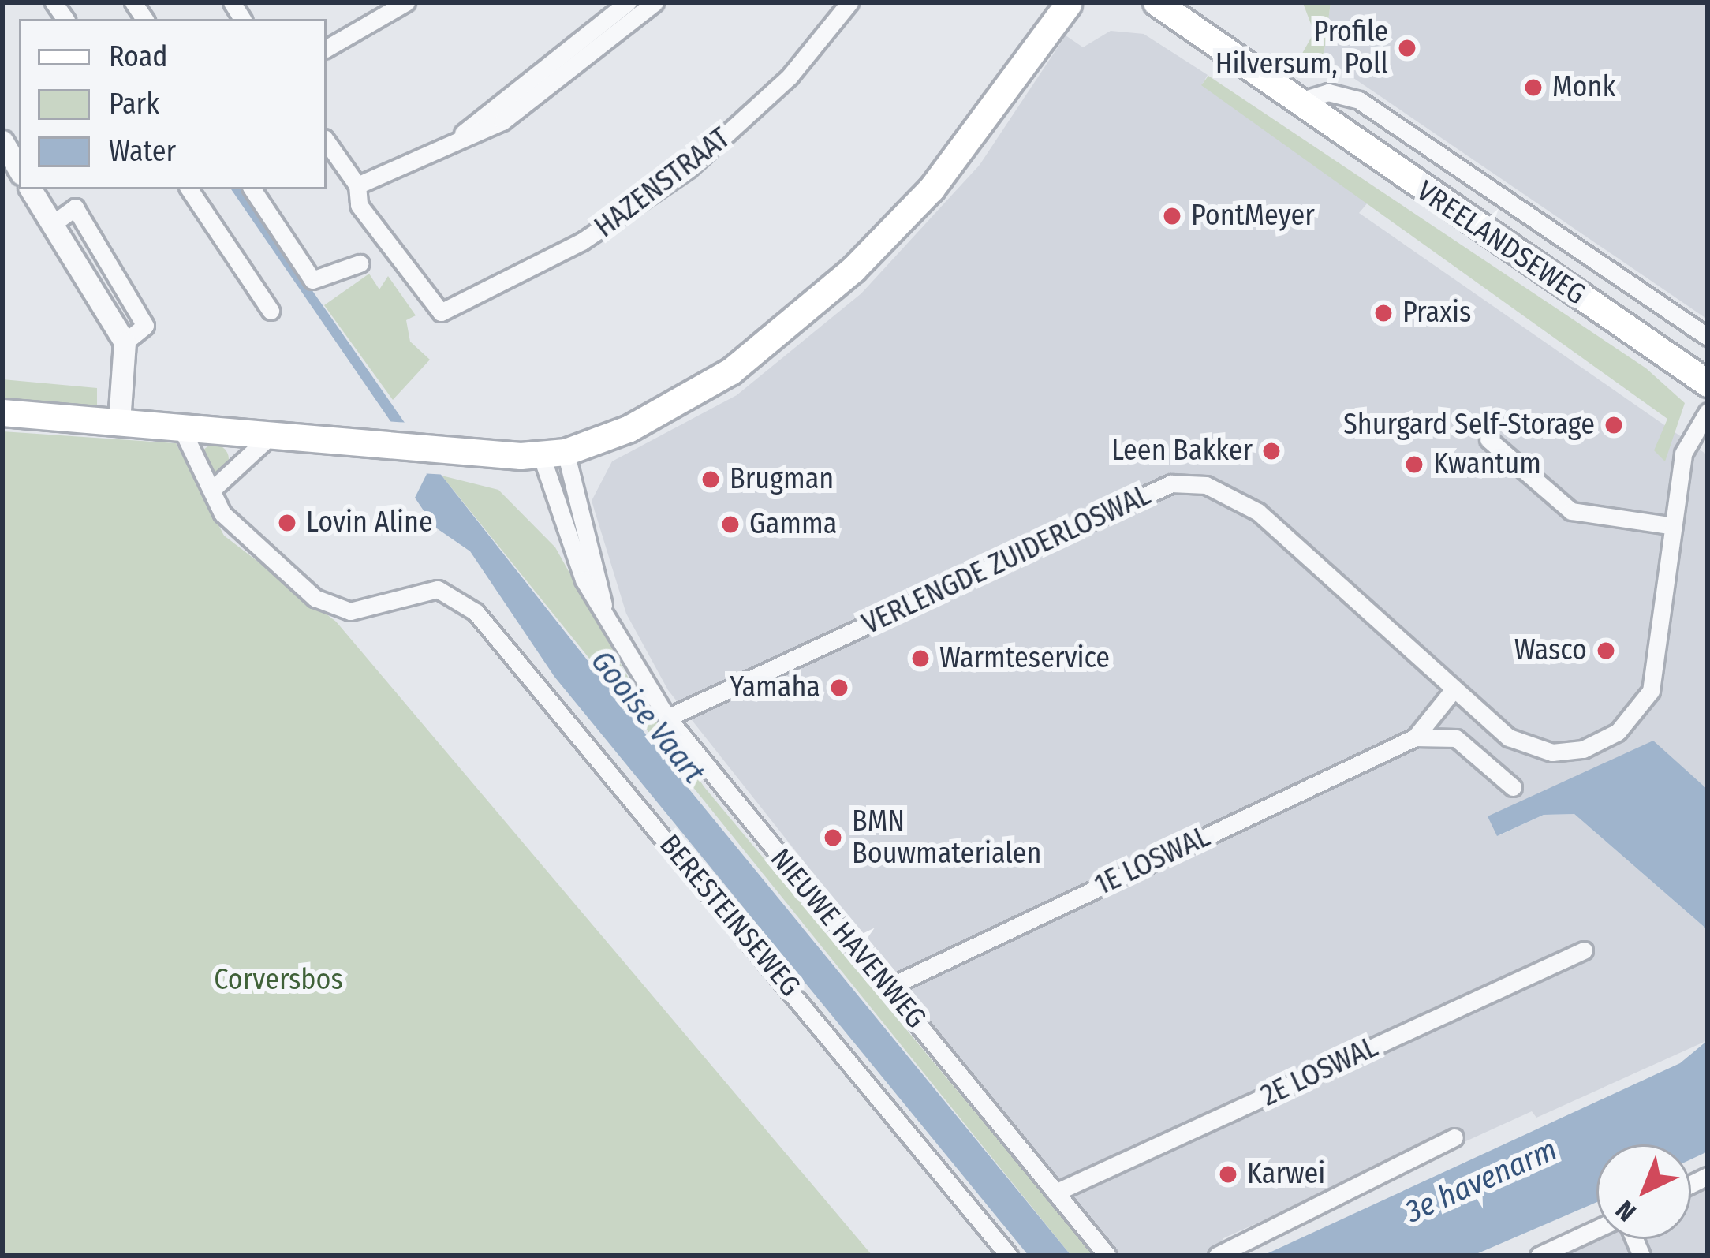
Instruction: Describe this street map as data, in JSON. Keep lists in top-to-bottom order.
{
  "streets": {
    "main road": ["VREELANDSEWEG"],
    "street": [
      "HAZENSTRAAT",
      "VERLENGDE ZUIDERLOSWAL",
      "1E LOSWAL",
      "BERESTEINSEWEG",
      "NIEUWE HAVENWEG",
      "2E LOSWAL"
    ]
  },
  "crossings": [
    ["VERLENGDE ZUIDERLOSWAL", "1E LOSWAL"],
    ["VERLENGDE ZUIDERLOSWAL", "NIEUWE HAVENWEG"],
    ["1E LOSWAL", "NIEUWE HAVENWEG"],
    ["NIEUWE HAVENWEG", "2E LOSWAL"]
  ],
  "water": ["Gooise Vaart", "3e havenarm"],
  "parks": ["Corversbos"],
  "places": [
    "Profile Hilversum, Poll",
    "Monk",
    "PontMeyer",
    "Praxis",
    "Shurgard Self-Storage",
    "Leen Bakker",
    "Kwantum",
    "Brugman",
    "Lovin Aline",
    "Gamma",
    "Wasco",
    "Warmteservice",
    "Yamaha",
    "BMN Bouwmaterialen",
    "Karwei"
  ],
  "legend": ["Road", "Park", "Water"],
  "north": "bottom left"
}
